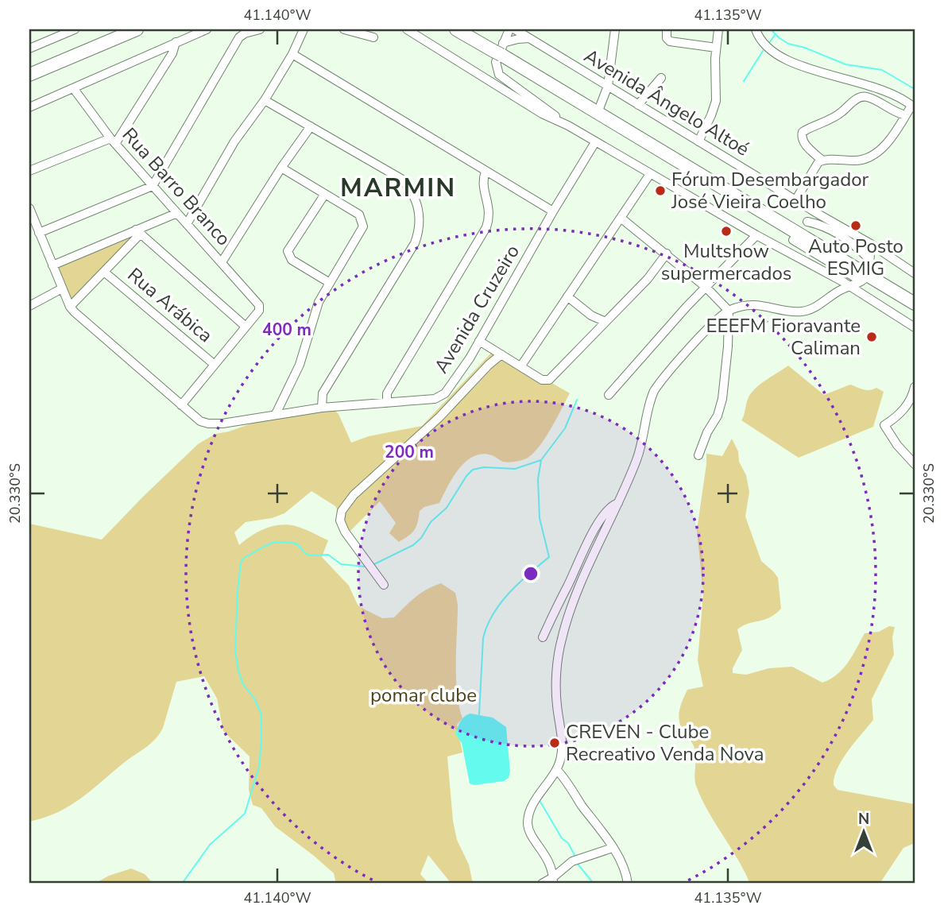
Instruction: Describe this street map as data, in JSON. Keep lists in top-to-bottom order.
{
  "streets": {
    "street": [
      "Avenida Ângelo Altoé",
      "Rua Barro Branco",
      "Rua Arábica",
      "Avenida Cruzeiro"
    ]
  },
  "districts": ["MARMIN"],
  "parks": ["pomar clube"],
  "places": [
    "Fórum Desembargador José Vieira Coelho",
    "Auto Posto ESMIG",
    "Multshow supermercados",
    "EEEFM Fioravante Caliman",
    "CREVEN - Clube Recreativo Venda Nova"
  ],
  "north": "top",
  "coordinates": ["41.140°W", "41.135°W", "20.330°S"],
  "rings": ["400 m", "200 m"]
}
